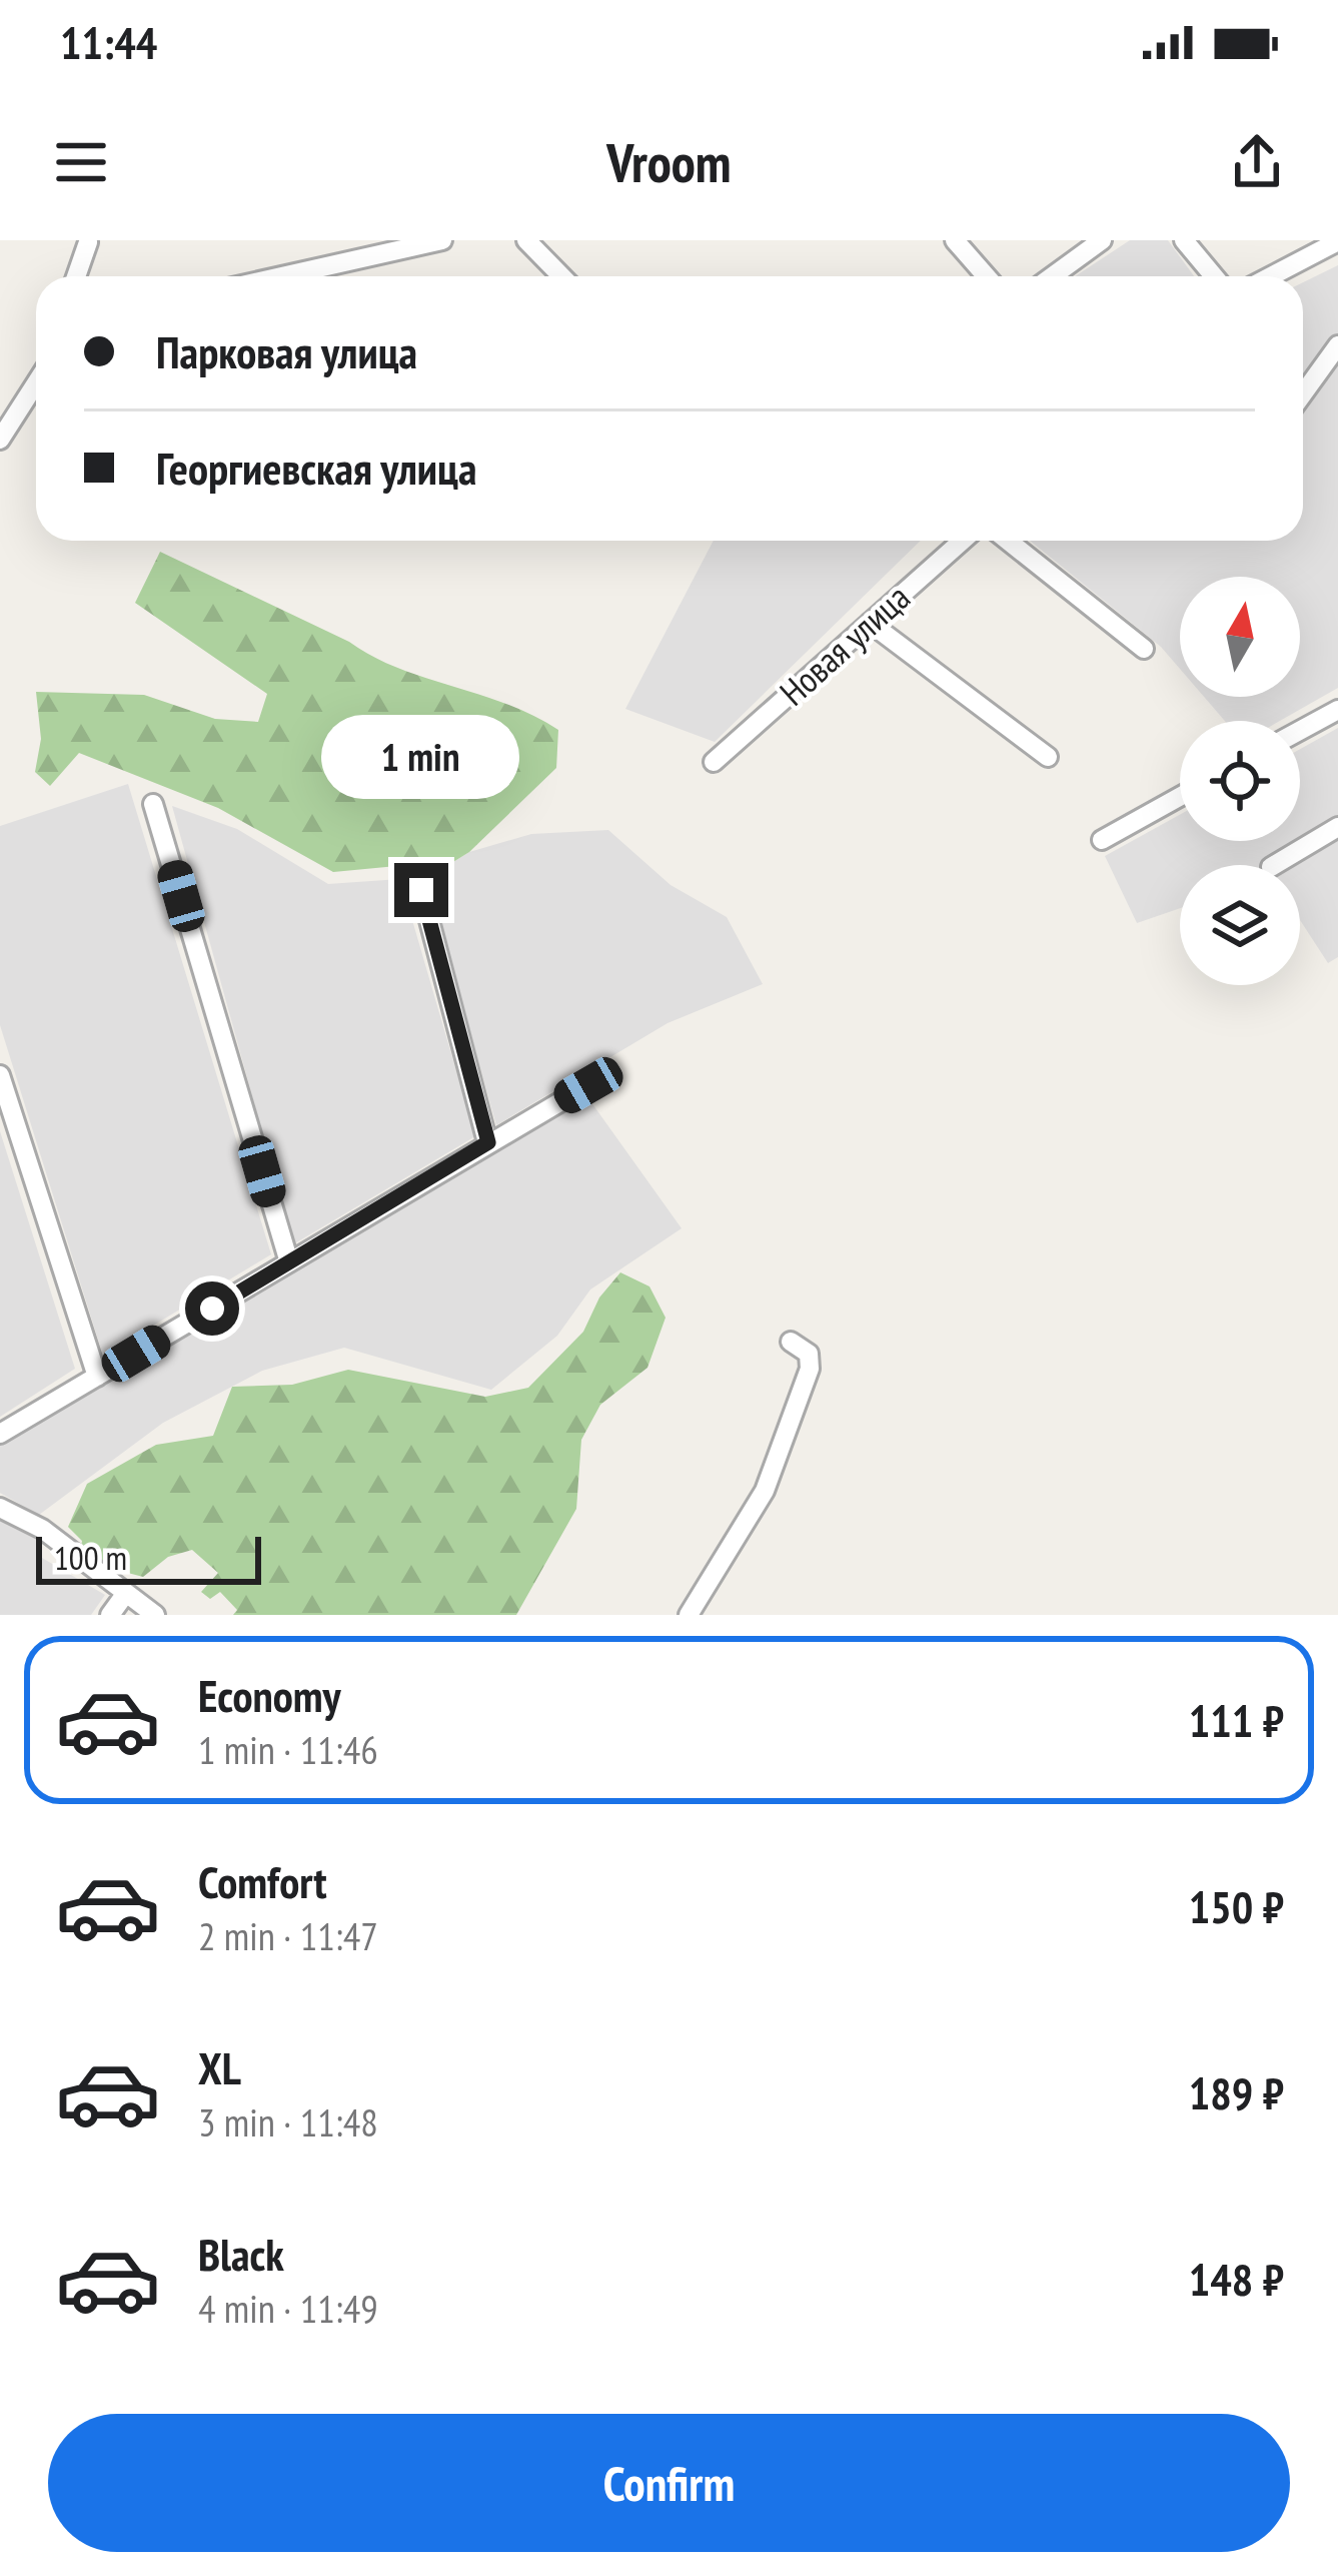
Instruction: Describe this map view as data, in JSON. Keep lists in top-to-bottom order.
{
  "streets": {
    "street": ["Новая улица"]
  },
  "scale_bar": "100 m",
  "north": "top",
  "page": {
    "status": "11:44",
    "header": "Vroom",
    "banner": ["Парковая улица", "Георгиевская улица"],
    "bubble": "1 min",
    "scale": "100 m",
    "list": [
      {
        "name": "Economy",
        "note": "1 min · 11:46",
        "value": "111 ₽"
      },
      {
        "name": "Comfort",
        "note": "2 min · 11:47",
        "value": "150 ₽"
      },
      {
        "name": "XL",
        "note": "3 min · 11:48",
        "value": "189 ₽"
      },
      {
        "name": "Black",
        "note": "4 min · 11:49",
        "value": "148 ₽"
      }
    ],
    "buttons": "Confirm"
  }
}
